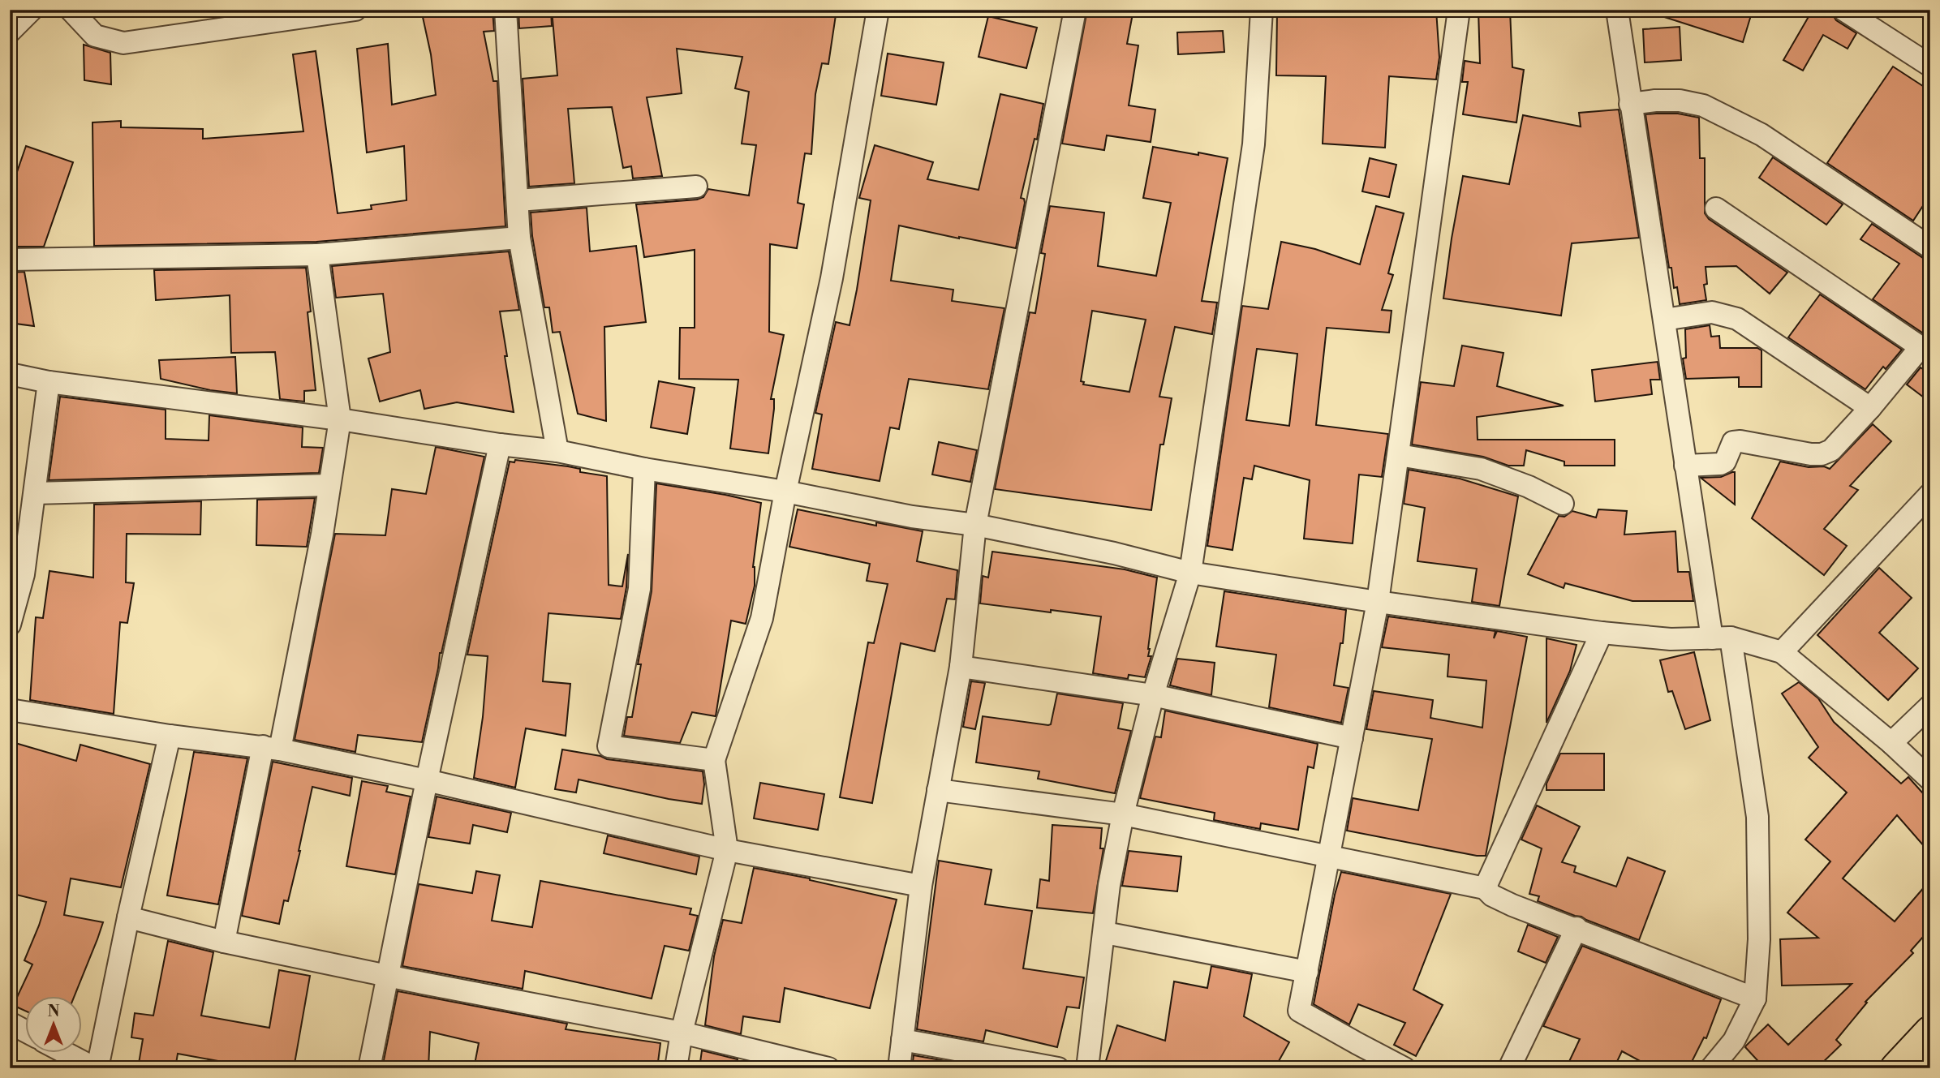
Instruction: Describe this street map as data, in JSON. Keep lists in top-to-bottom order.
{
  "north": "top"
}
